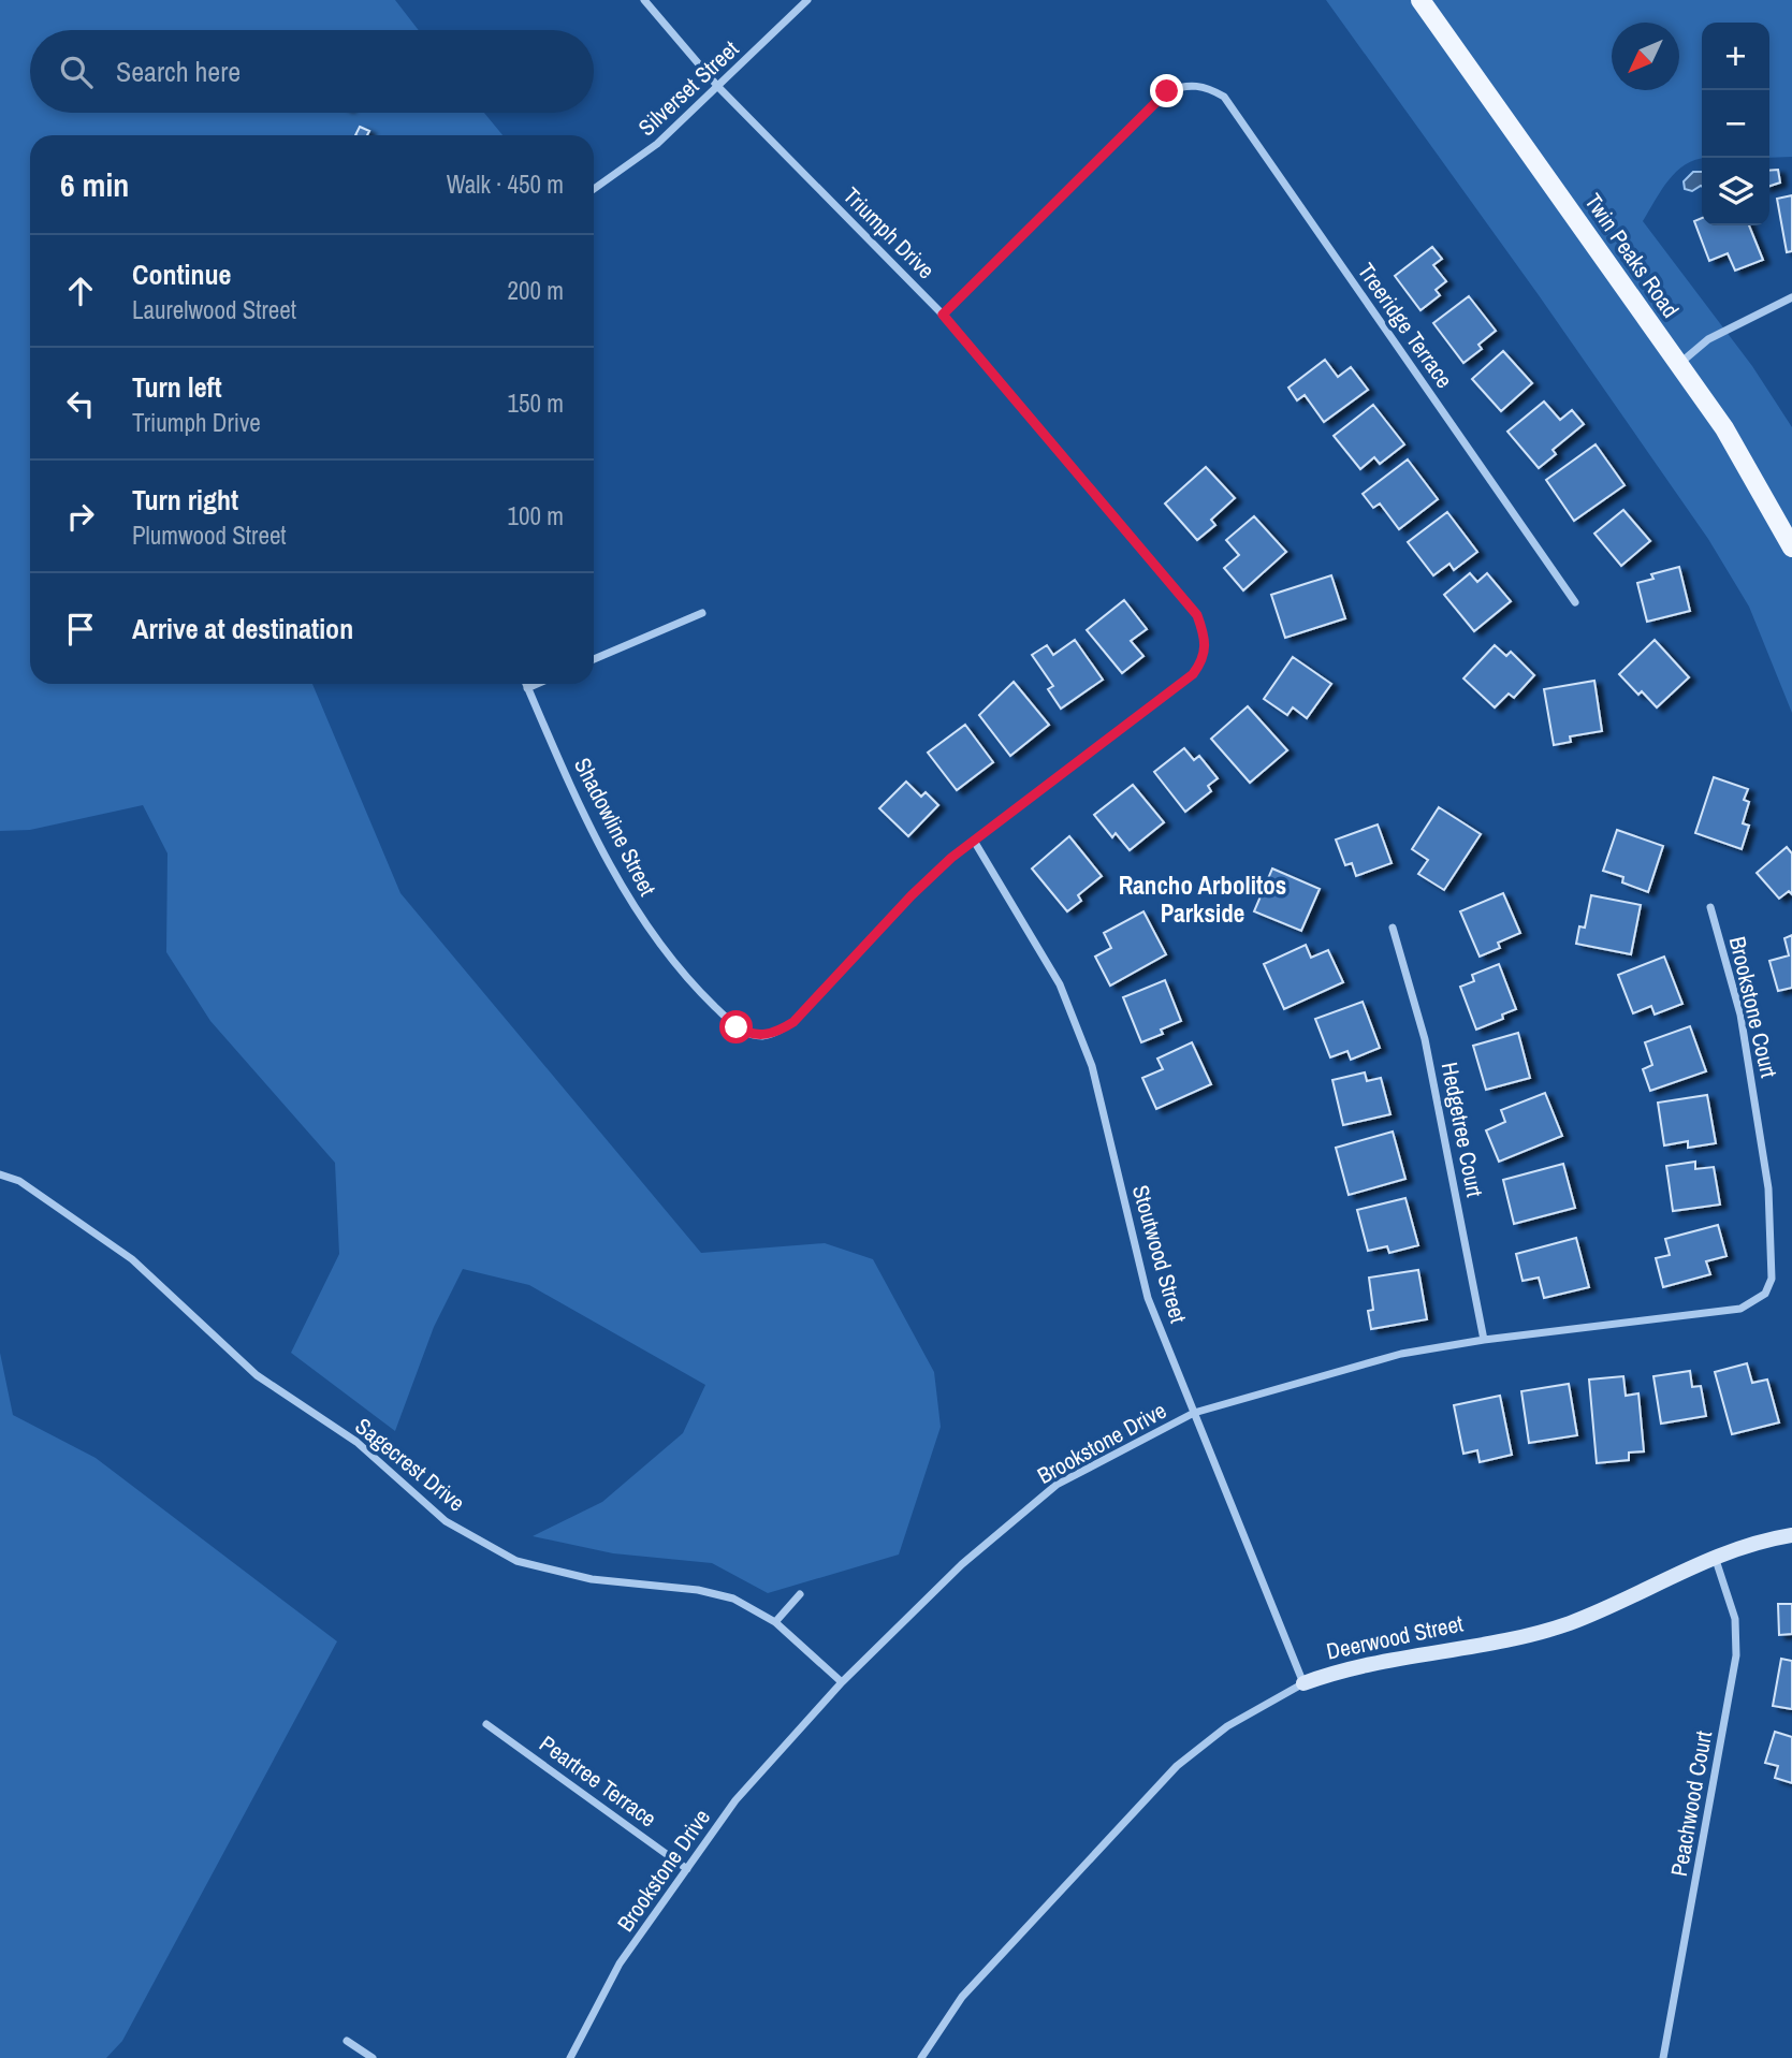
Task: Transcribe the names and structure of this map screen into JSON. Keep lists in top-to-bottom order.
{
  "streets": {
    "main road": ["Twin Peaks Road"],
    "street": [
      "Silverset Street",
      "Triumph Drive",
      "Treeridge Terrace",
      "Shadowline Street",
      "Brookstone Court",
      "Hedgetree Court",
      "Stoutwood Street",
      "Brookstone Drive",
      "Sagecrest Drive",
      "Deerwood Street",
      "Peartree Terrace",
      "Peachwood Court"
    ]
  },
  "crossings": [
    ["Silverset Street", "Triumph Drive"],
    ["Triumph Drive", "Treeridge Terrace"],
    ["Triumph Drive", "Shadowline Street"],
    ["Triumph Drive", "Stoutwood Street"],
    ["Shadowline Street", "Stoutwood Street"],
    ["Brookstone Court", "Brookstone Drive"],
    ["Hedgetree Court", "Brookstone Drive"],
    ["Stoutwood Street", "Brookstone Drive"],
    ["Stoutwood Street", "Deerwood Street"],
    ["Brookstone Drive", "Sagecrest Drive"],
    ["Brookstone Drive", "Peartree Terrace"],
    ["Deerwood Street", "Peachwood Court"]
  ],
  "districts": ["Rancho Arbolitos Parkside"],
  "north": "bottom left",
  "page": {
    "map_buttons": ["+", "−"],
    "search": "Search here",
    "heading": ["6 min", "Walk · 450 m"],
    "list": [
      ["Continue", "Laurelwood Street", "200 m"],
      ["Turn left", "Triumph Drive", "150 m"],
      ["Turn right", "Plumwood Street", "100 m"],
      "Arrive at destination"
    ]
  }
}
